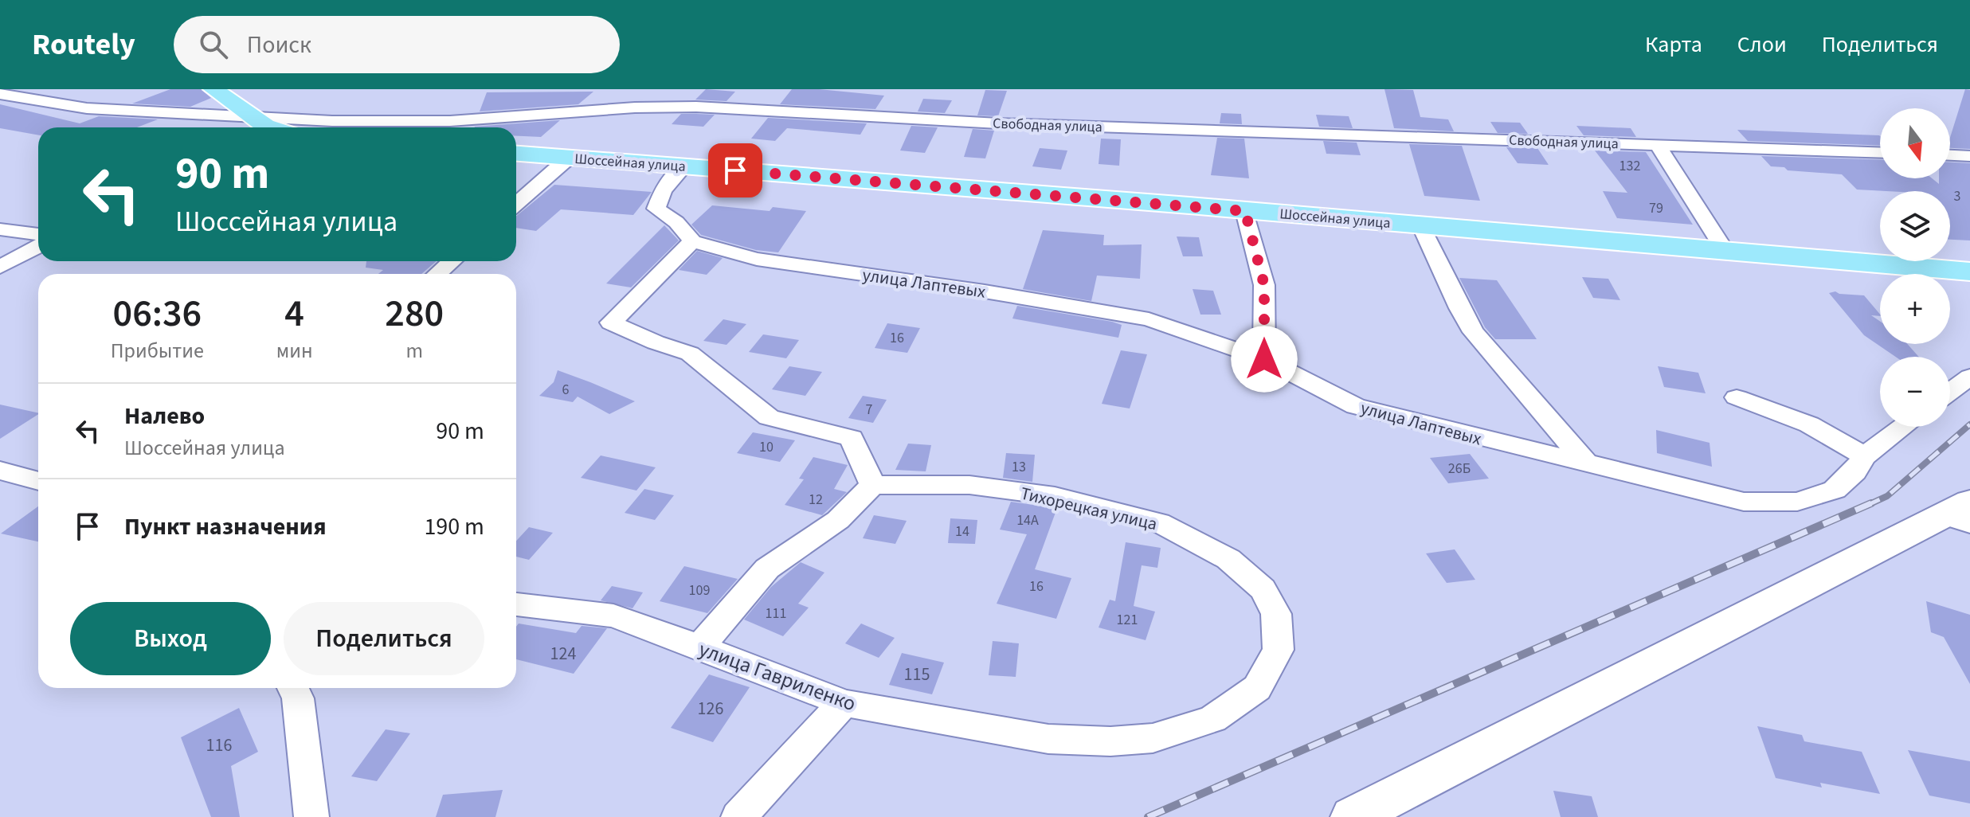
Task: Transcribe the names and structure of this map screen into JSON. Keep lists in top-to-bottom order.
{
  "streets": {
    "main road": ["Шоссейная улица"],
    "street": [
      "Свободная улица",
      "улица Лаптевых",
      "Тихорецкая улица",
      "улица Гавриленко"
    ]
  },
  "crossings": [
    ["Тихорецкая улица", "улица Гавриленко"]
  ],
  "house_numbers": [
    "132",
    "3",
    "79",
    "16",
    "6",
    "7",
    "10",
    "13",
    "26Б",
    "12",
    "14А",
    "14",
    "16",
    "109",
    "111",
    "121",
    "124",
    "115",
    "126",
    "116"
  ],
  "north": "bottom",
  "page": {
    "header": "Routely",
    "search": "Поиск",
    "nav": ["Карта", "Слои", "Поделиться"],
    "map_buttons": ["+", "−"],
    "turn": ["90 m", "Шоссейная улица"],
    "eta": [
      "06:36",
      "Прибытие",
      "4",
      "мин",
      "280",
      "m"
    ],
    "list": [
      {
        "name": "Налево",
        "note": "Шоссейная улица",
        "value": "90 m"
      },
      {
        "name": "Пункт назначения",
        "value": "190 m"
      }
    ],
    "buttons": ["Выход", "Поделиться"]
  }
}
